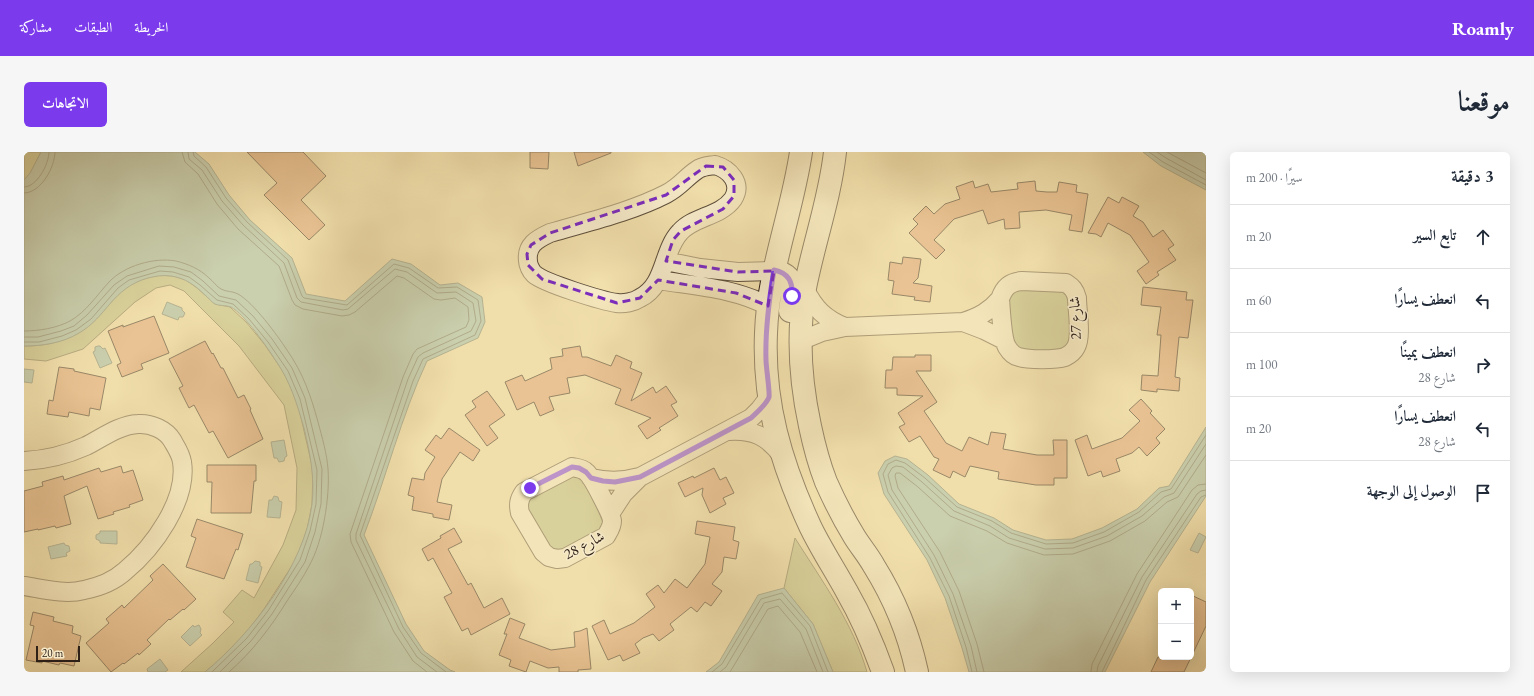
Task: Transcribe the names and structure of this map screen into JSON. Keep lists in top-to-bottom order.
{
  "streets": {
    "street": ["شارع 27", "شارع 28"]
  },
  "scale_bar": "20 m",
  "page": {
    "header": "Roamly",
    "nav": ["الخريطة", "الطبقات", "مشاركة"],
    "title": "موقعنا",
    "buttons": "الاتجاهات",
    "heading": ["3 دقيقة", "سيرًا · 200 m"],
    "list": [
      ["تابع السير", "20 m"],
      ["انعطف يسارًا", "60 m"],
      ["انعطف يمينًا", "شارع 28", "100 m"],
      ["انعطف يسارًا", "شارع 28", "20 m"],
      "الوصول إلى الوجهة"
    ],
    "map_buttons": ["+", "−"],
    "scale": "20 m"
  }
}
